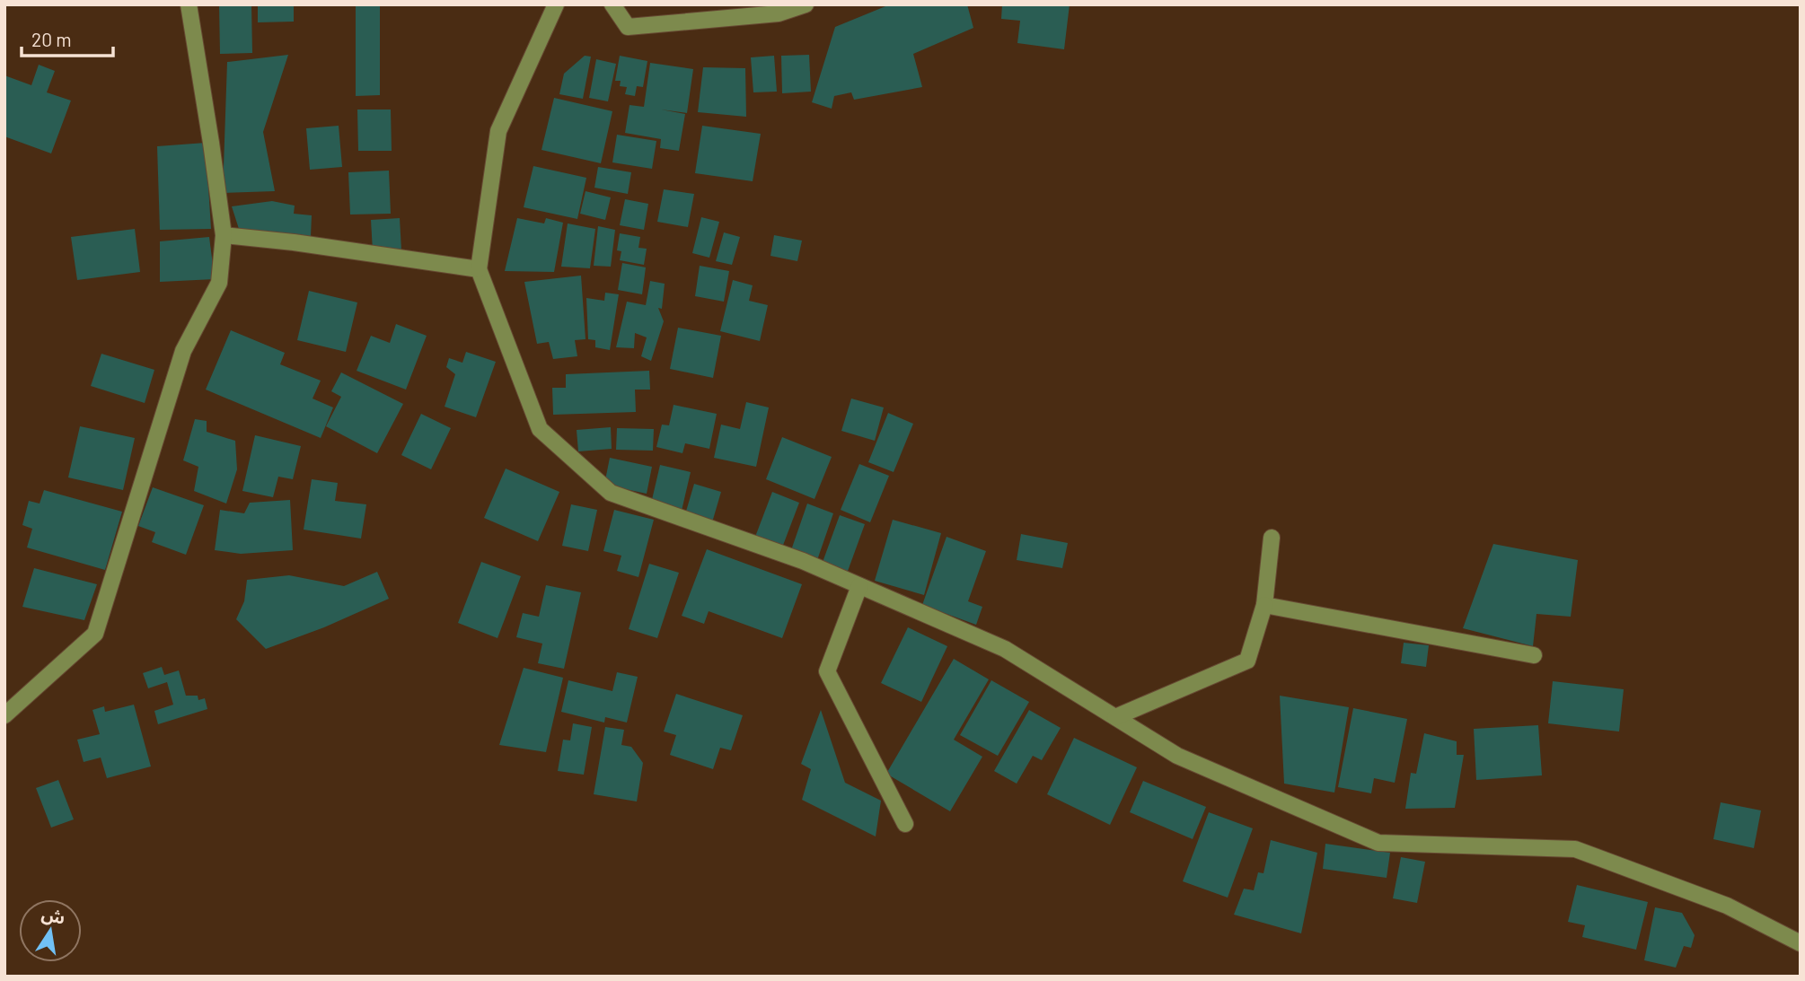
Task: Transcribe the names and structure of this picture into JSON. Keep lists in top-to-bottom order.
{
  "scale_bar": "20 m",
  "north": "top"
}
